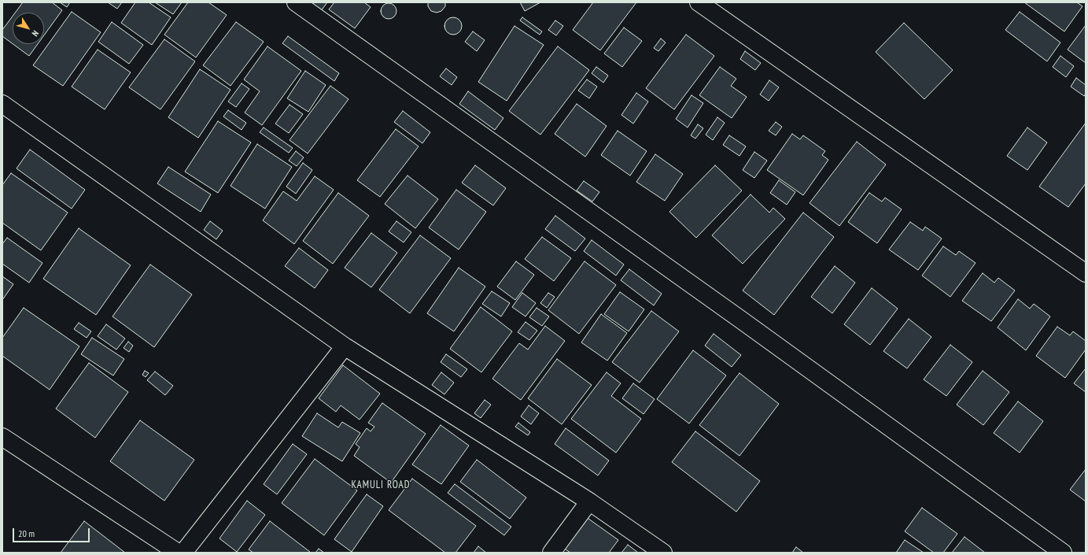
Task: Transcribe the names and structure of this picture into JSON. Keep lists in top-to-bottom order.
{
  "districts": ["KAMULI ROAD"],
  "scale_bar": "20 m",
  "north": "bottom right"
}
